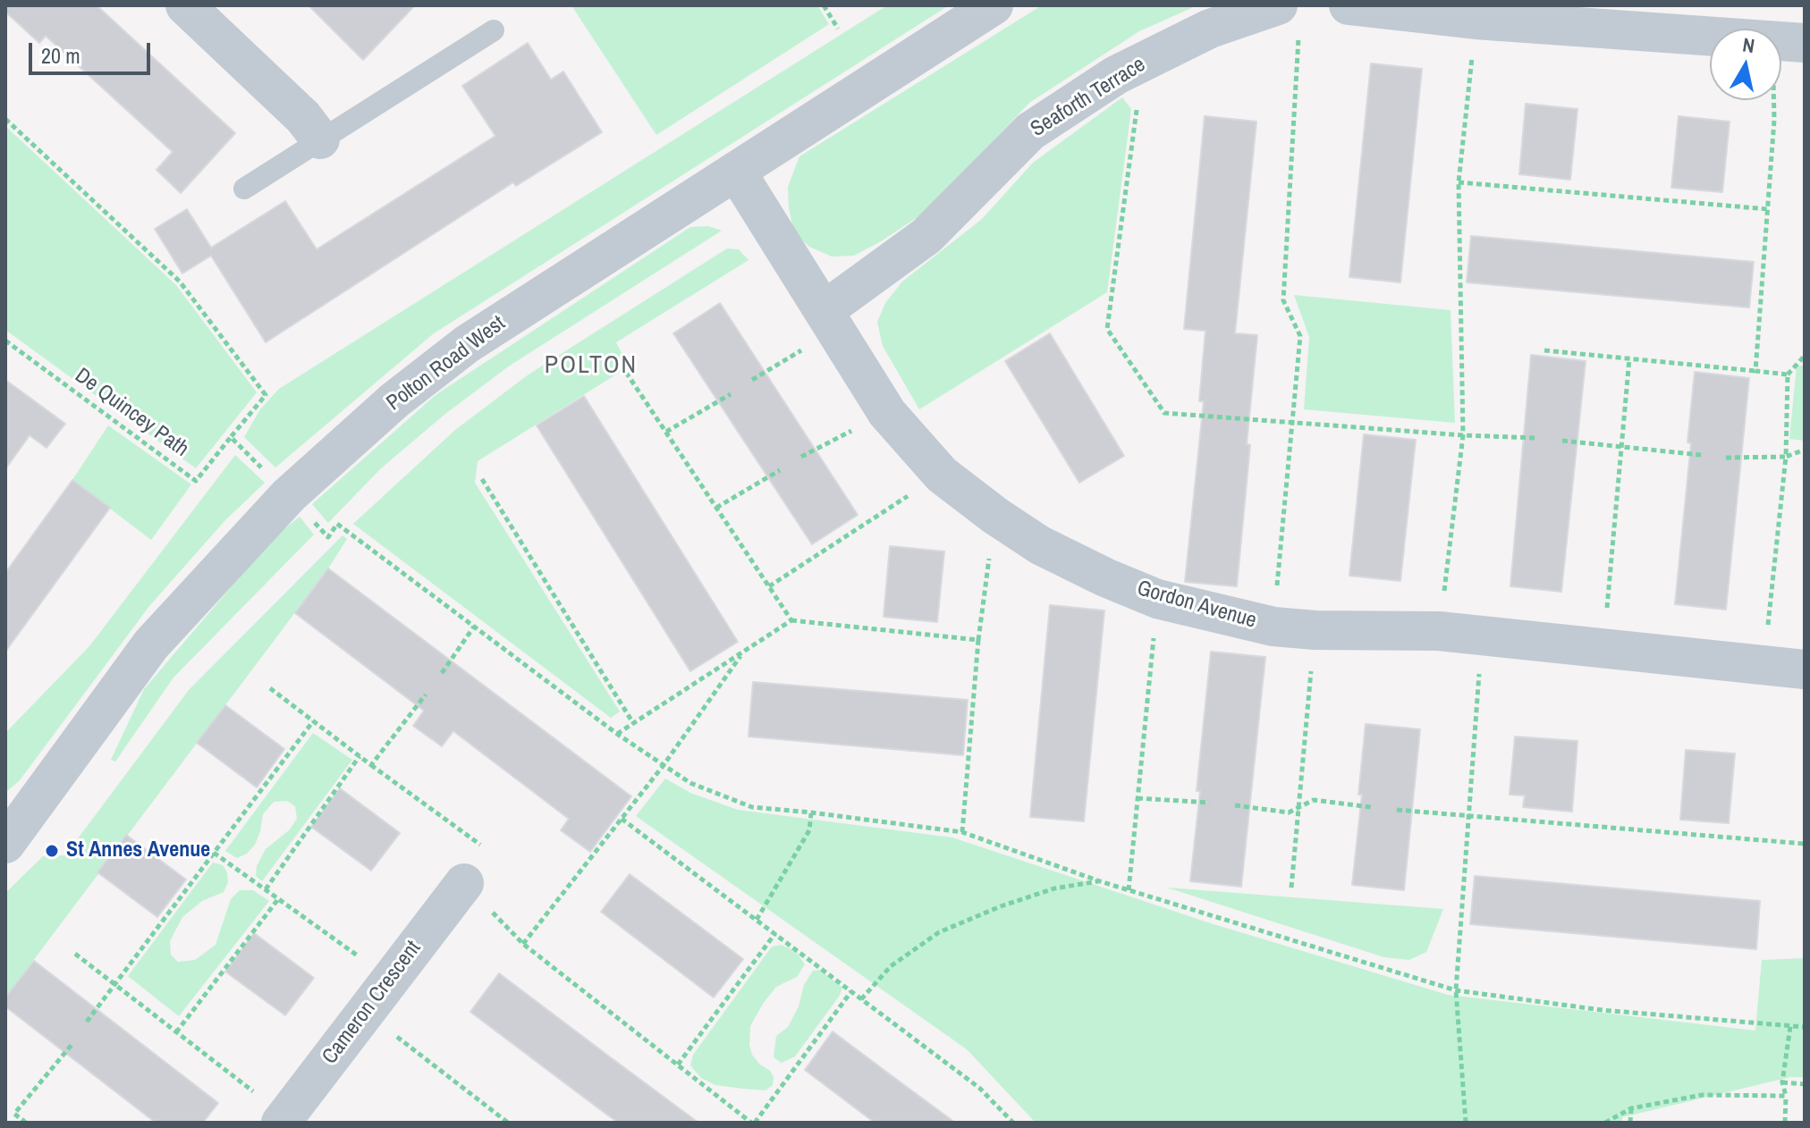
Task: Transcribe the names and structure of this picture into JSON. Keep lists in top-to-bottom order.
{
  "streets": {
    "street": [
      "Seaforth Terrace",
      "Polton Road West",
      "Gordon Avenue",
      "Cameron Crescent"
    ],
    "path": ["De Quincey Path"]
  },
  "crossings": [
    ["Seaforth Terrace", "Gordon Avenue"],
    ["Polton Road West", "Gordon Avenue"]
  ],
  "districts": ["POLTON"],
  "places": ["St Annes Avenue"],
  "scale_bar": "20 m",
  "north": "top"
}
